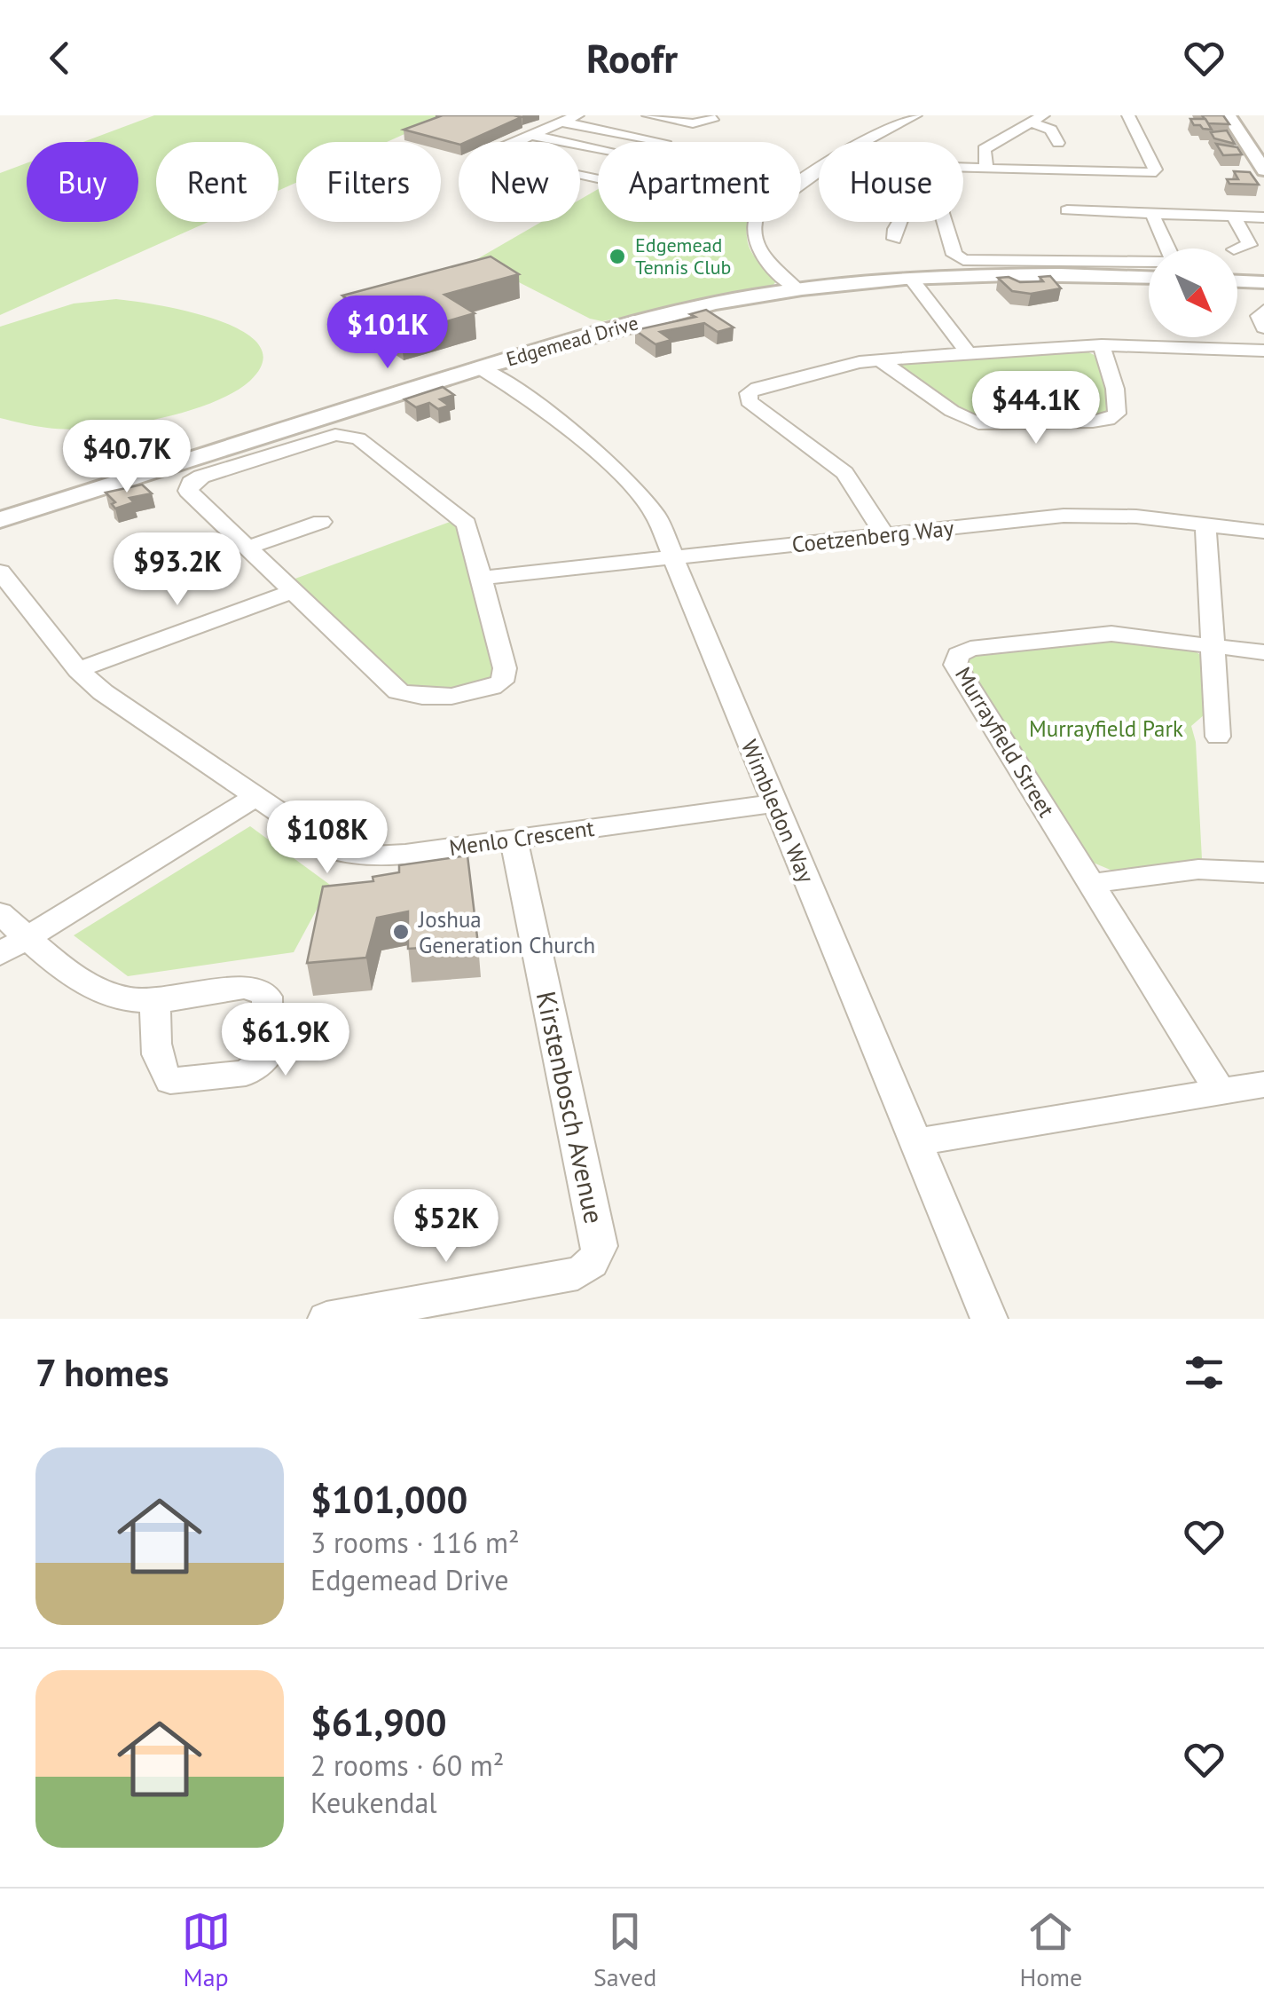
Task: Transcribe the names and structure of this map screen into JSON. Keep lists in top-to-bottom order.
{
  "streets": {
    "street": [
      "Edgemead Drive",
      "Coetzenberg Way",
      "Murrayfield Street",
      "Wimbledon Way",
      "Menlo Crescent",
      "Kirstenbosch Avenue"
    ]
  },
  "crossings": [
    ["Edgemead Drive", "Wimbledon Way"],
    ["Coetzenberg Way", "Wimbledon Way"],
    ["Wimbledon Way", "Menlo Crescent"],
    ["Menlo Crescent", "Kirstenbosch Avenue"]
  ],
  "parks": ["Murrayfield Park"],
  "places": ["Edgemead Tennis Club", "Joshua Generation Church"],
  "north": "bottom right",
  "page": {
    "header": "Roofr",
    "chip": [
      "Buy",
      "Rent",
      "Filters",
      "New",
      "Apartment",
      "House"
    ],
    "price": [
      "$101K",
      "$44.1K",
      "$40.7K",
      "$93.2K",
      "$108K",
      "$61.9K",
      "$52K"
    ],
    "heading": "7 homes",
    "list": [
      {
        "name": "$101,000",
        "note": "3 rooms · 116 m² · Edgemead Drive"
      },
      {
        "name": "$61,900",
        "note": "2 rooms · 60 m² · Keukendal"
      }
    ],
    "tabs": ["Map", "Saved", "Home"]
  }
}
